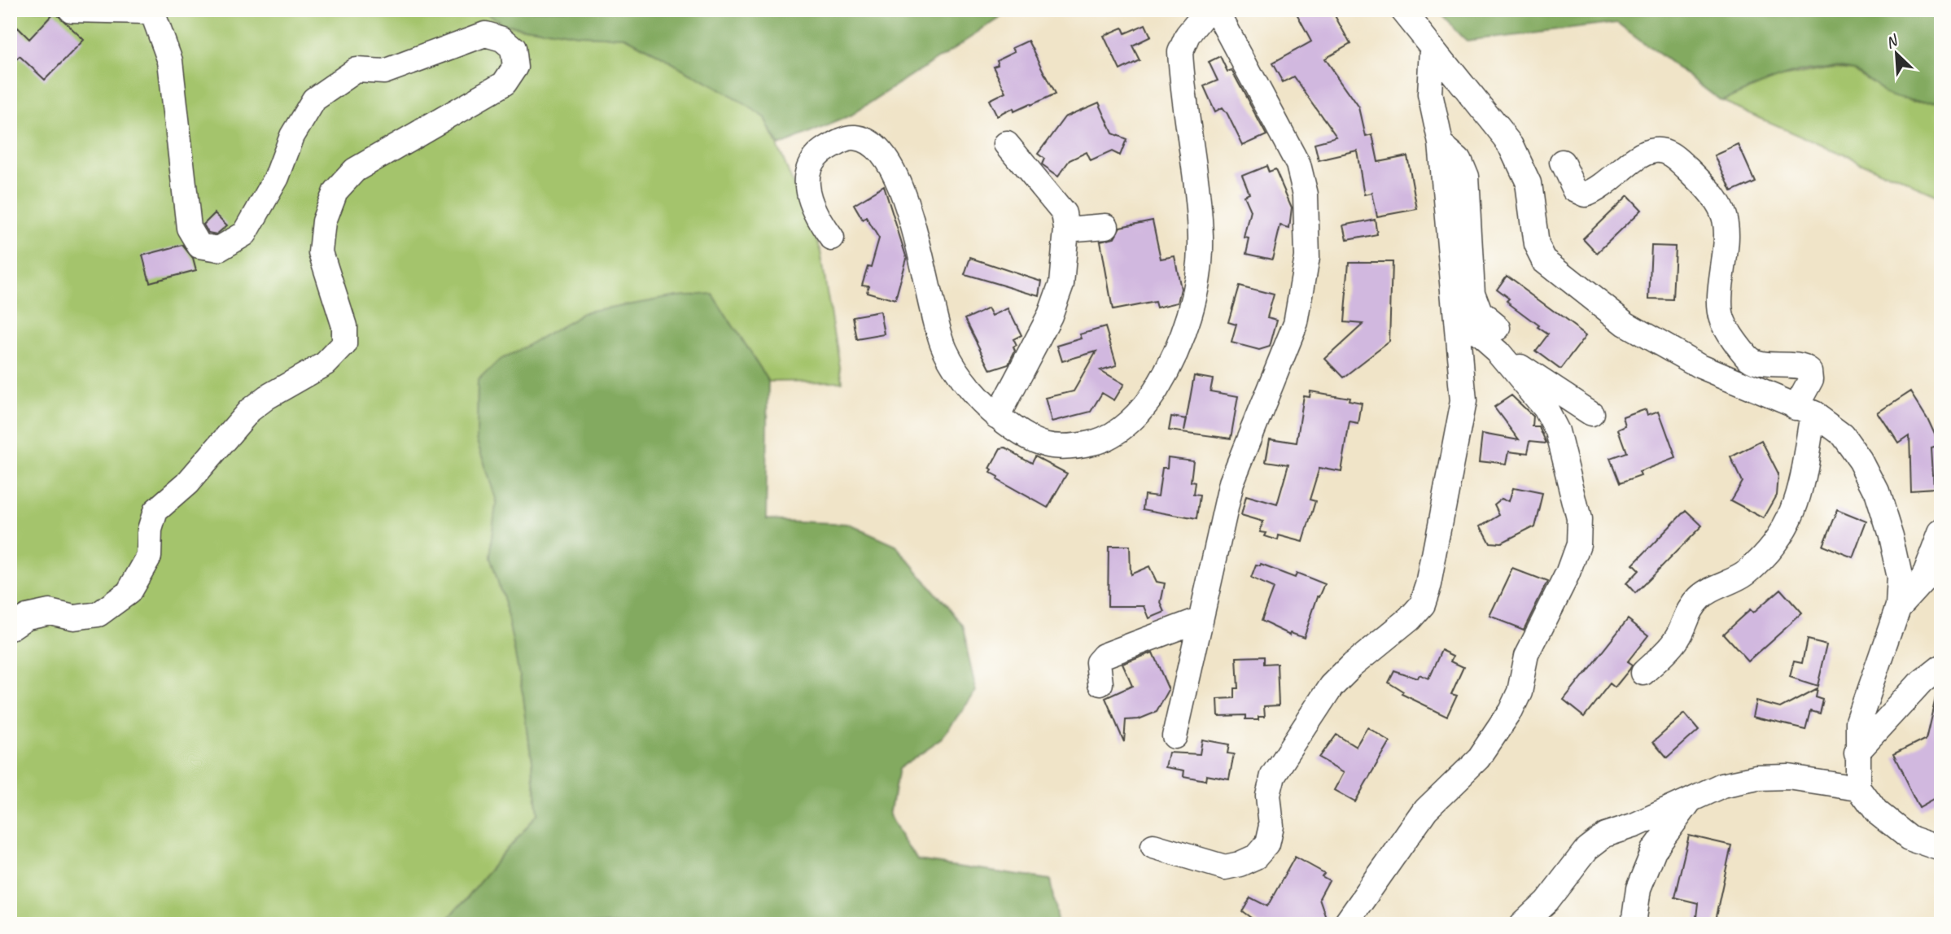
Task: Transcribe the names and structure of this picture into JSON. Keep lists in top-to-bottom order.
{
  "north": "top left"
}
